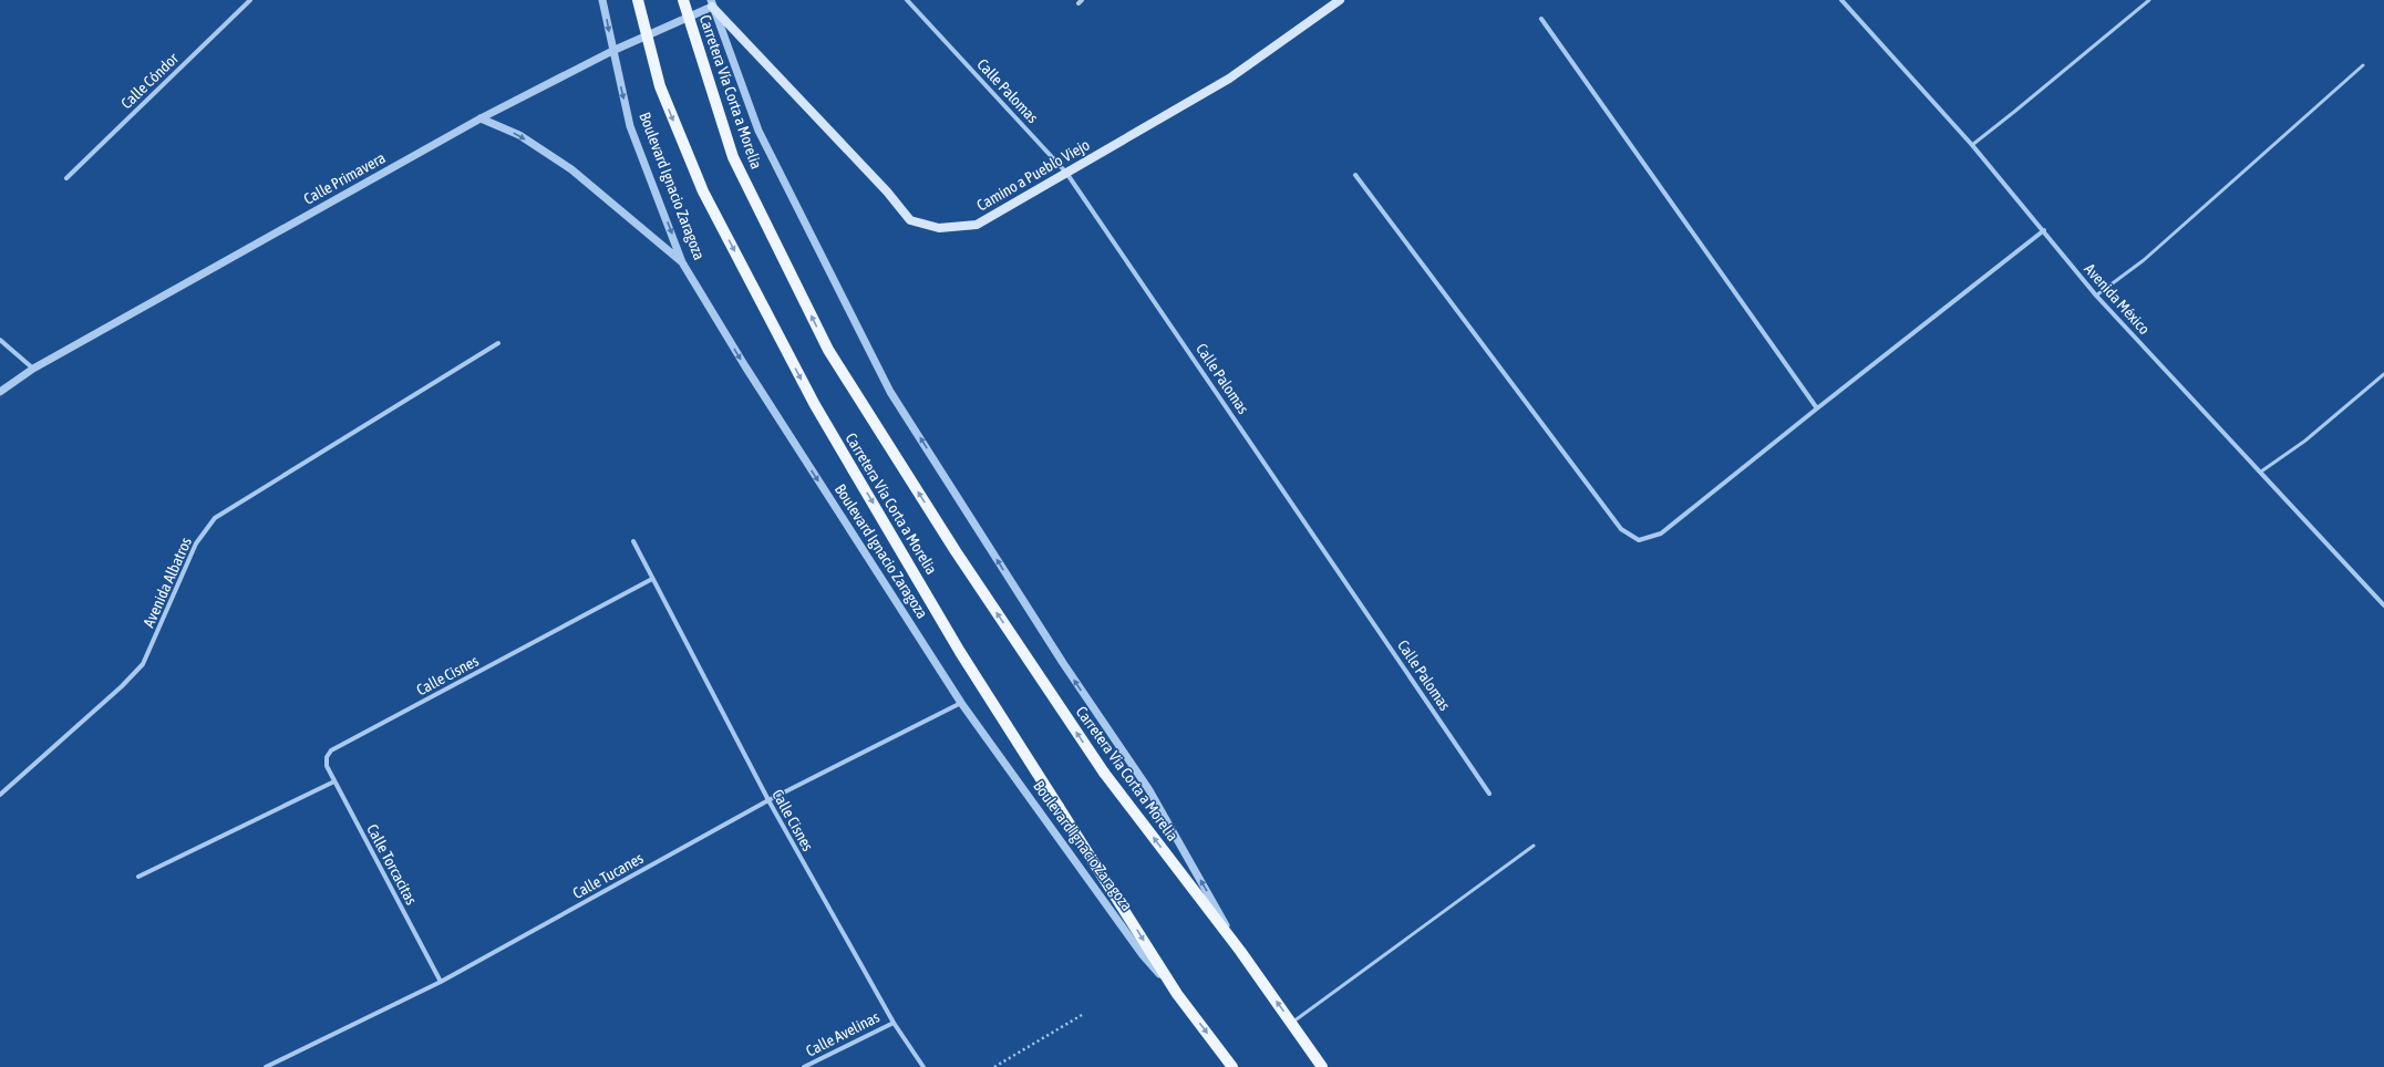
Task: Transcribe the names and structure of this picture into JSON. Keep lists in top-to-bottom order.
{
  "streets": {
    "main road": ["Carretera Vía Corta a Morelia", "Camino a Pueblo Viejo", "Boulevard Ignacio Zaragoza"],
    "street": [
      "Calle Cóndor",
      "Calle Palomas",
      "Calle Primavera",
      "Avenida México",
      "Avenida Albatros",
      "Calle Cisnes",
      "Calle Torcacitas",
      "Calle Tucanes",
      "Calle Avelinas"
    ]
  },
  "crossings": [
    ["Calle Palomas", "Camino a Pueblo Viejo"],
    ["Carretera Vía Corta a Morelia", "Boulevard Ignacio Zaragoza"],
    ["Camino a Pueblo Viejo", "Calle Primavera"],
    ["Calle Primavera", "Boulevard Ignacio Zaragoza"],
    ["Boulevard Ignacio Zaragoza", "Calle Tucanes"],
    ["Calle Cisnes", "Calle Torcacitas"],
    ["Calle Cisnes", "Calle Tucanes"],
    ["Calle Cisnes", "Calle Avelinas"],
    ["Calle Torcacitas", "Calle Tucanes"]
  ],
  "one_way": ["Boulevard Ignacio Zaragoza"]
}
